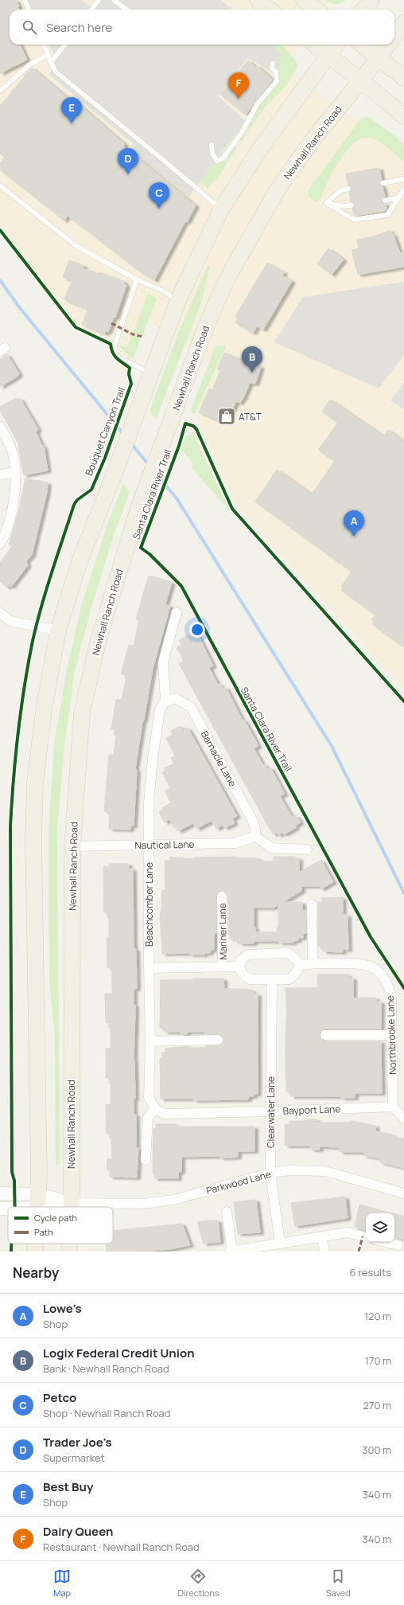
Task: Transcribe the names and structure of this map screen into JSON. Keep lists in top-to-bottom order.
{
  "streets": {
    "main road": ["Newhall Ranch Road"],
    "street": [
      "Barnacle Lane",
      "Nautical Lane",
      "Beachcomber Lane",
      "Mariner Lane",
      "Northbrooke Lane",
      "Bayport Lane",
      "Clearwater Lane",
      "Parkwood Lane"
    ],
    "cycle path": ["Bouquet Canyon Trail", "Santa Clara River Trail"]
  },
  "crossings": [
    ["Newhall Ranch Road", "Nautical Lane"],
    ["Newhall Ranch Road", "Parkwood Lane"],
    ["Barnacle Lane", "Nautical Lane"],
    ["Barnacle Lane", "Beachcomber Lane"],
    ["Nautical Lane", "Beachcomber Lane"],
    ["Beachcomber Lane", "Bayport Lane"],
    ["Northbrooke Lane", "Bayport Lane"],
    ["Bayport Lane", "Clearwater Lane"],
    ["Clearwater Lane", "Parkwood Lane"]
  ],
  "places": {
    "shop": ["AT&T"]
  },
  "legend": ["Cycle path", "Path"],
  "page": {
    "search": "Search here",
    "pins": [
      "F",
      "E",
      "D",
      "C",
      "B",
      "A"
    ],
    "heading": ["Nearby", "6 results"],
    "list": [
      {
        "mark": "A",
        "name": "Lowe's",
        "note": "Shop",
        "value": "120 m"
      },
      {
        "mark": "B",
        "name": "Logix Federal Credit Union",
        "note": "Bank · Newhall Ranch Road",
        "value": "170 m"
      },
      {
        "mark": "C",
        "name": "Petco",
        "note": "Shop · Newhall Ranch Road",
        "value": "270 m"
      },
      {
        "mark": "D",
        "name": "Trader Joe's",
        "note": "Supermarket",
        "value": "300 m"
      },
      {
        "mark": "E",
        "name": "Best Buy",
        "note": "Shop",
        "value": "340 m"
      },
      {
        "mark": "F",
        "name": "Dairy Queen",
        "note": "Restaurant · Newhall Ranch Road",
        "value": "340 m"
      }
    ],
    "nav": ["Map", "Directions", "Saved"]
  }
}
